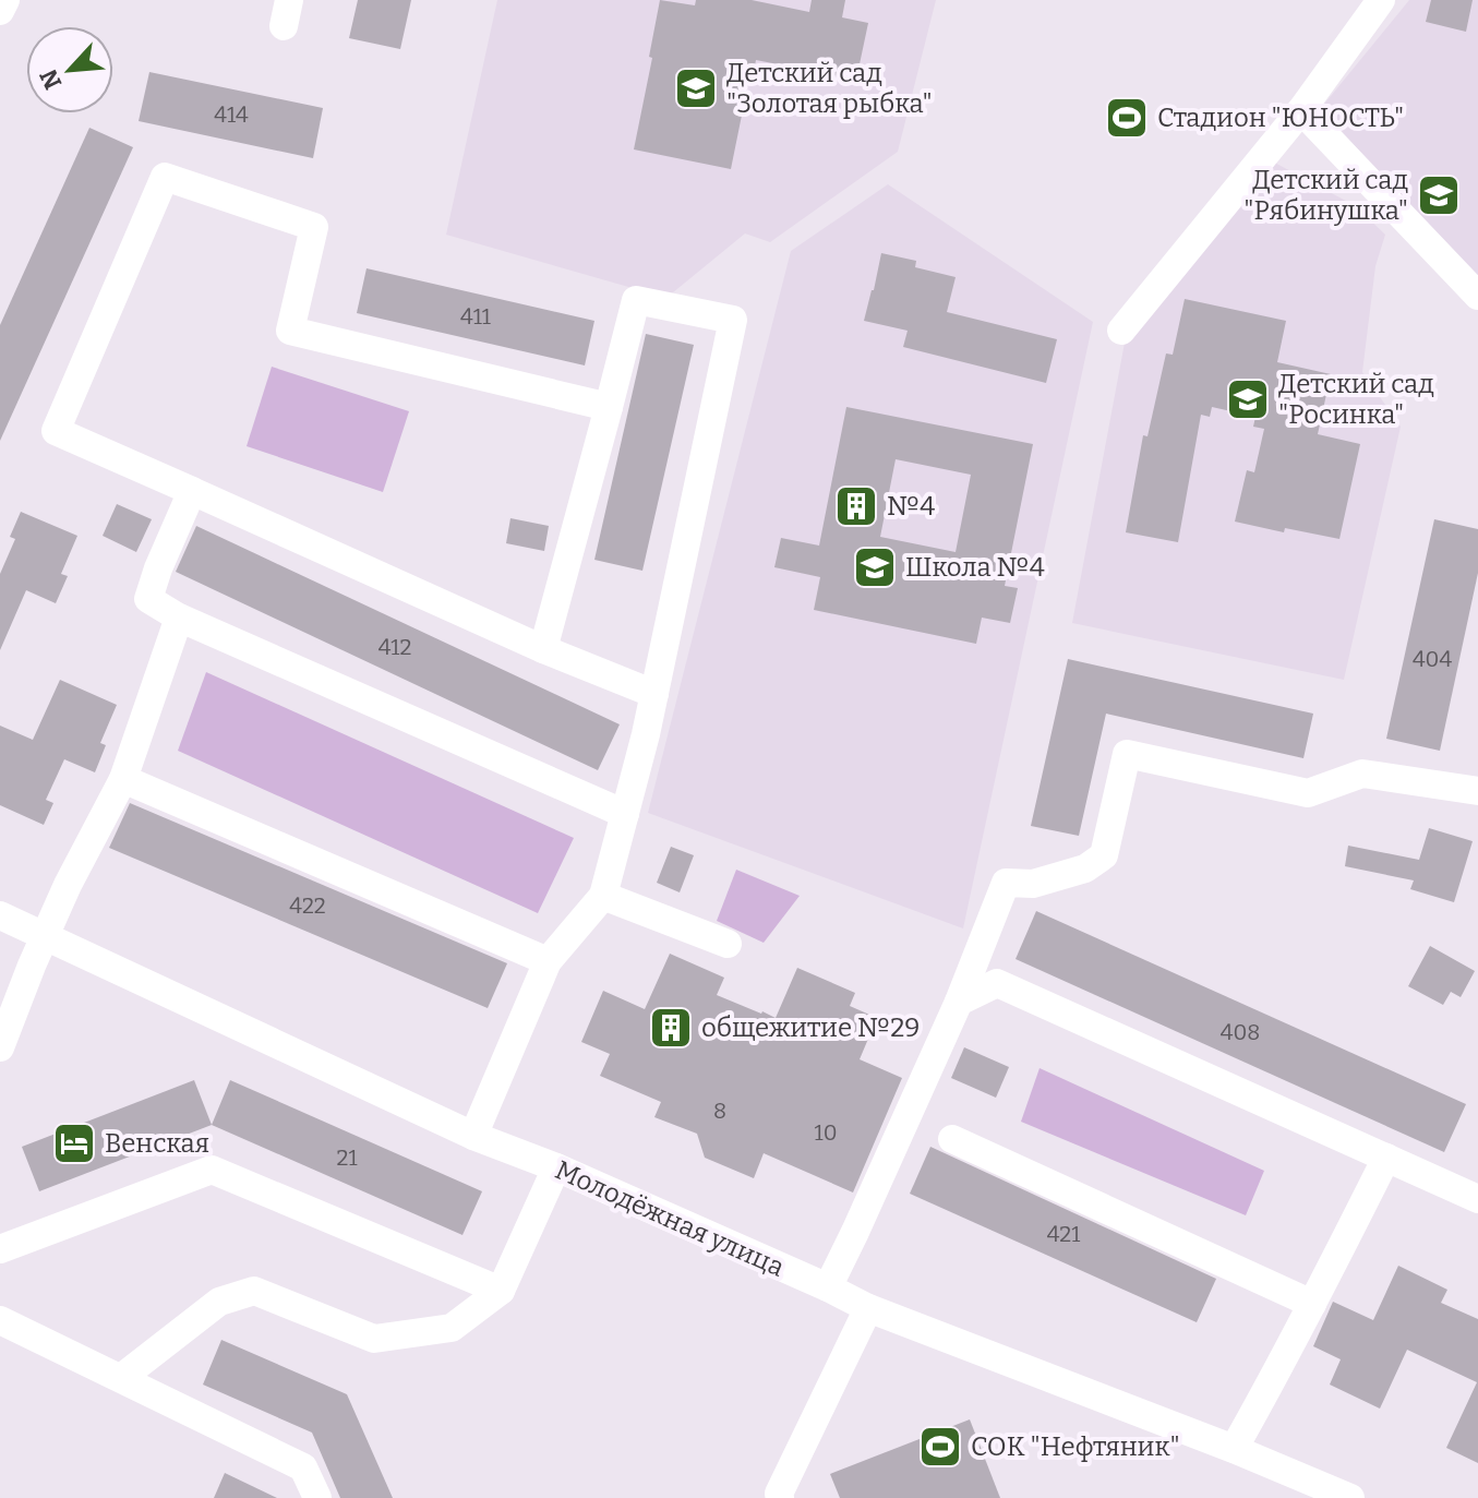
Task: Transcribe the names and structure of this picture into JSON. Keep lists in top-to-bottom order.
{
  "streets": {
    "street": ["Молодёжная улица"]
  },
  "places": {
    "school or university": [
      "Детский сад \"Золотая рыбка\"",
      "Детский сад \"Рябинушка\"",
      "Детский сад \"Росинка\"",
      "Школа №4"
    ],
    "sports": ["Стадион \"ЮНОСТЬ\"", "СОК \"Нефтяник\""],
    "building": ["№4", "общежитие №29"],
    "hotel": ["Венская"]
  },
  "house_numbers": [
    "414",
    "411",
    "412",
    "404",
    "422",
    "408",
    "8",
    "10",
    "21",
    "421"
  ],
  "north": "bottom left"
}
